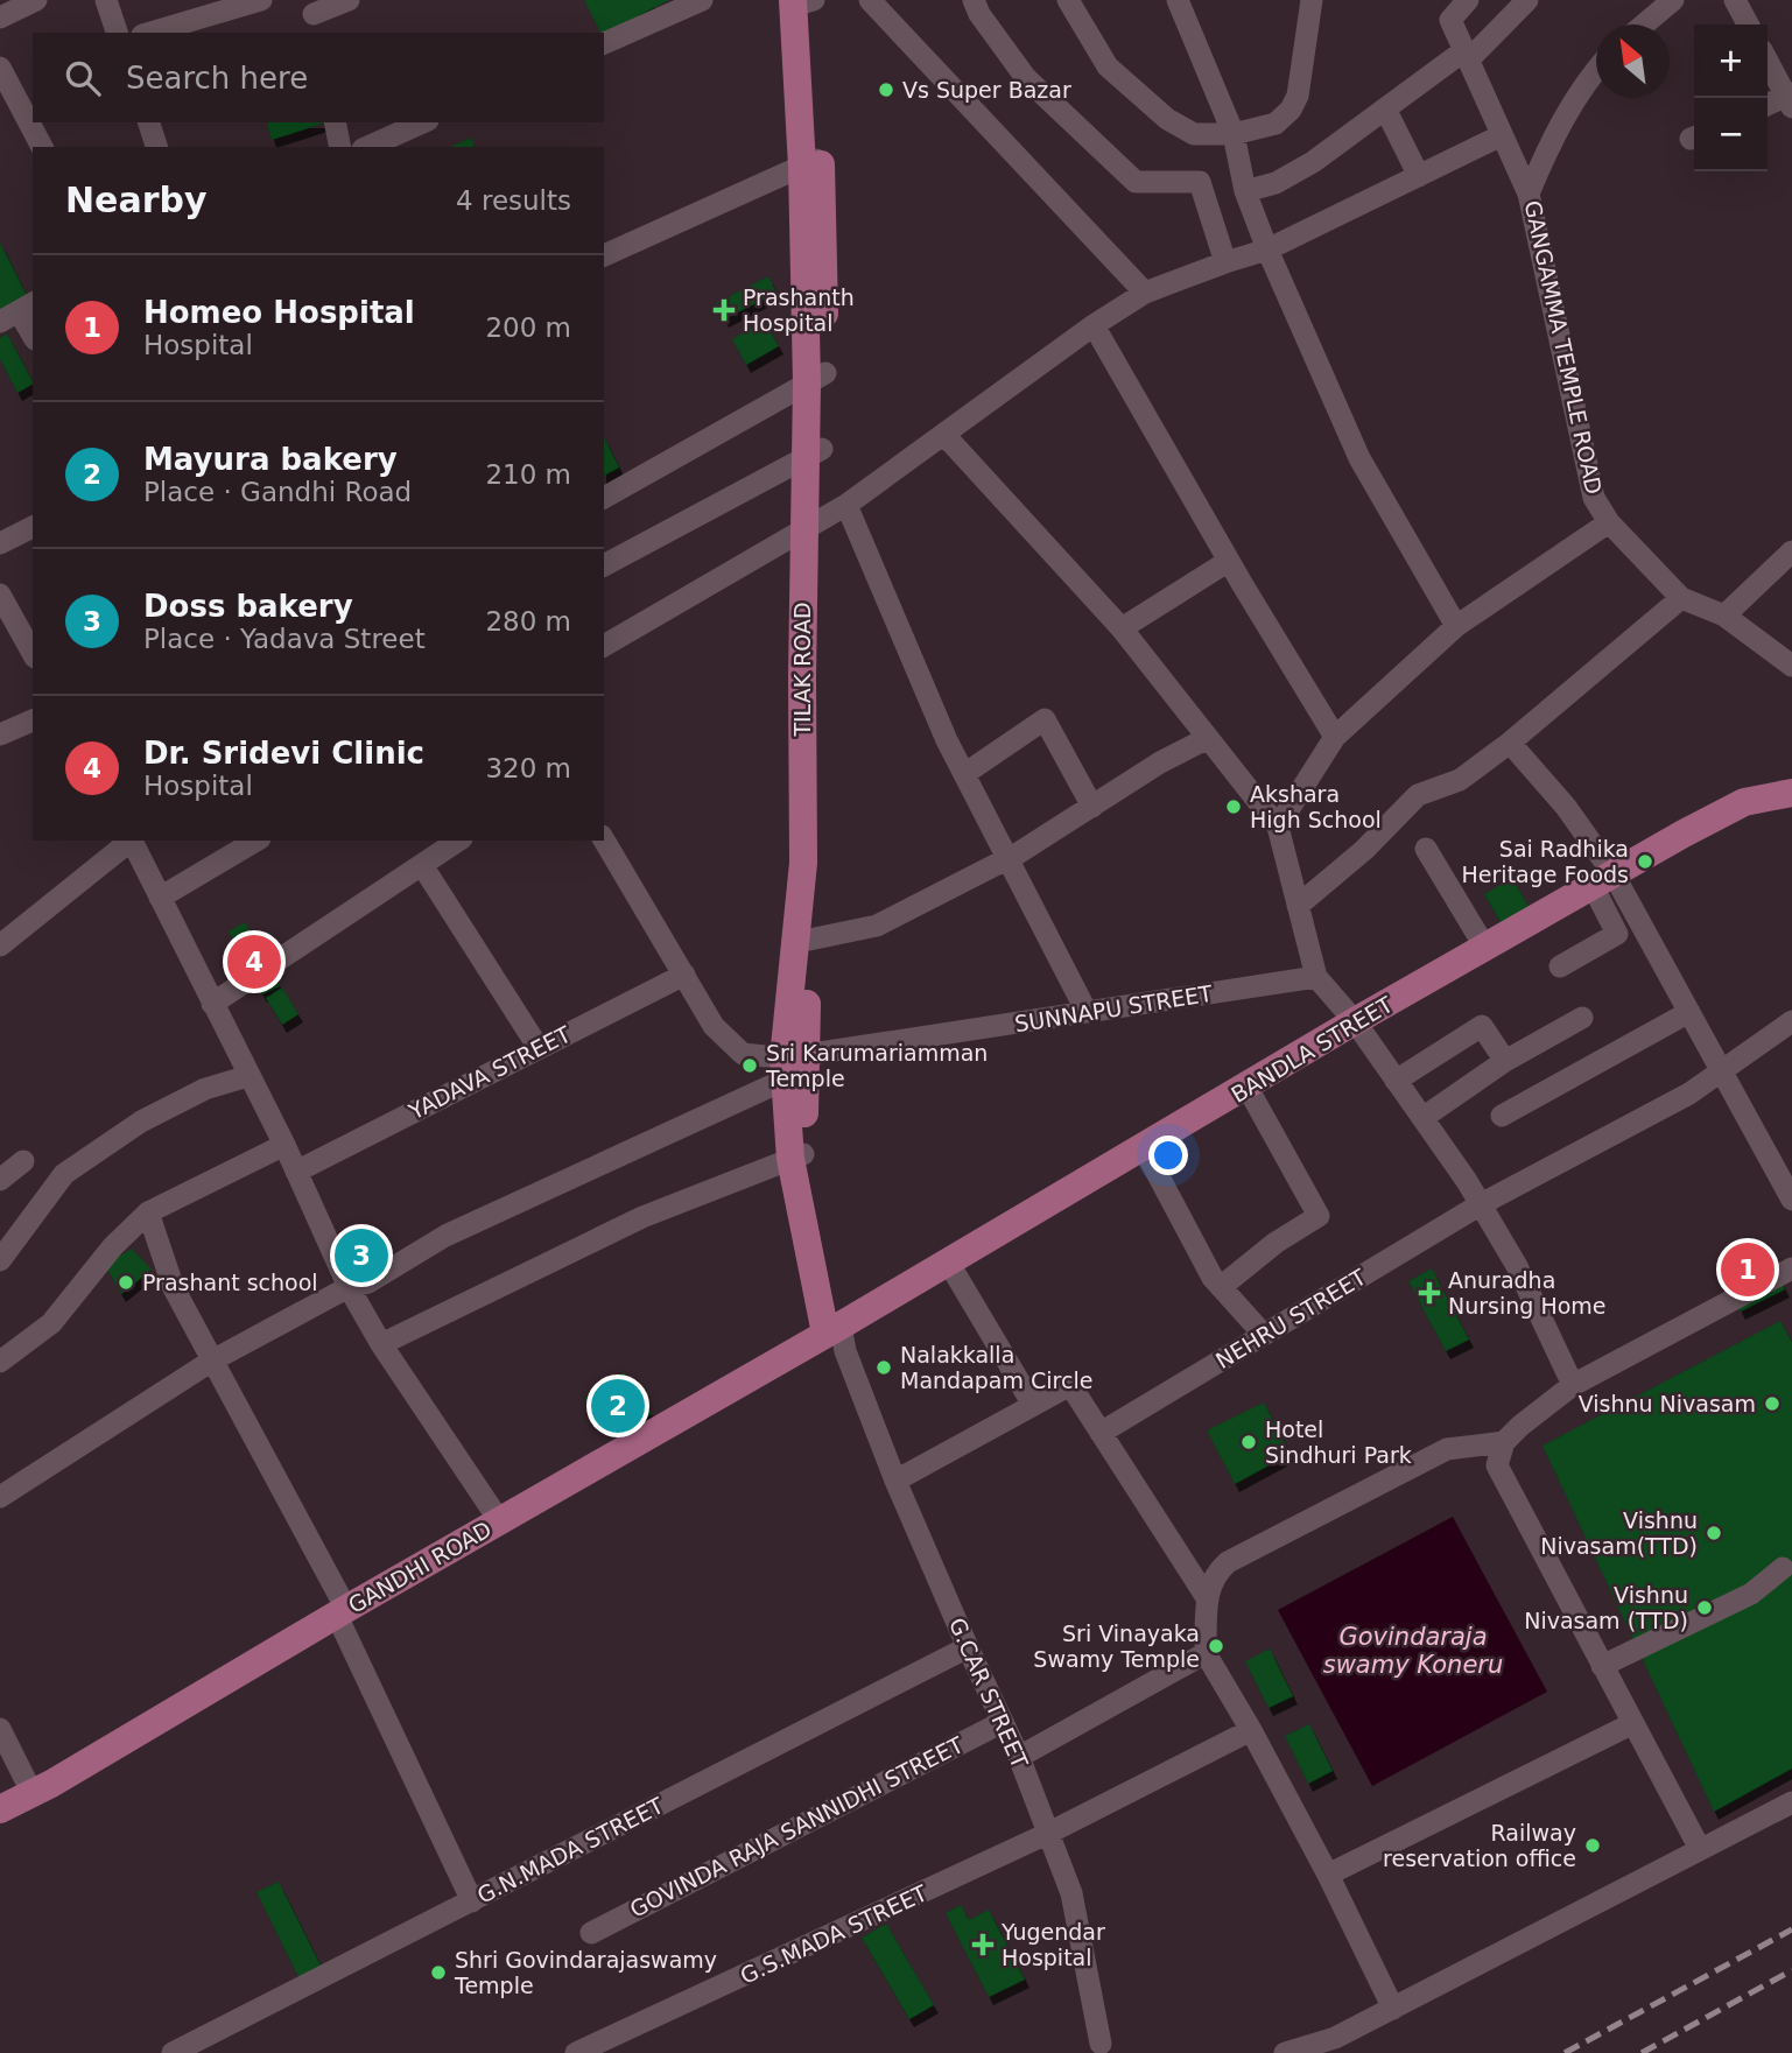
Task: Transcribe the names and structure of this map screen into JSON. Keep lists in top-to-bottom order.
{
  "streets": {
    "main road": ["TILAK ROAD", "BANDLA STREET", "GANDHI ROAD"],
    "street": [
      "GANGAMMA TEMPLE ROAD",
      "SUNNAPU STREET",
      "YADAVA STREET",
      "NEHRU STREET",
      "G.CAR STREET",
      "GOVINDA RAJA SANNIDHI STREET",
      "G.N.MADA STREET",
      "G.S.MADA STREET"
    ]
  },
  "crossings": [
    ["TILAK ROAD", "SUNNAPU STREET"],
    ["TILAK ROAD", "BANDLA STREET"],
    ["TILAK ROAD", "GANDHI ROAD"],
    ["TILAK ROAD", "G.CAR STREET"],
    ["BANDLA STREET", "GANDHI ROAD"],
    ["BANDLA STREET", "G.CAR STREET"],
    ["GANDHI ROAD", "G.CAR STREET"],
    ["G.CAR STREET", "GOVINDA RAJA SANNIDHI STREET"],
    ["G.CAR STREET", "G.N.MADA STREET"],
    ["G.CAR STREET", "G.S.MADA STREET"]
  ],
  "water": ["Govindaraja swamy Koneru"],
  "places": {
    "other": [
      "Vs Super Bazar",
      "Akshara High School",
      "Sai Radhika Heritage Foods",
      "Sri Karumariamman Temple",
      "Prashant school",
      "Nalakkalla Mandapam Circle",
      "Vishnu Nivasam",
      "Hotel Sindhuri Park",
      "Vishnu Nivasam(TTD)",
      "Vishnu Nivasam (TTD)",
      "Sri Vinayaka Swamy Temple",
      "Railway reservation office",
      "Shri Govindarajaswamy Temple"
    ],
    "health": ["Prashanth Hospital", "Anuradha Nursing Home", "Yugendar Hospital"]
  },
  "north": "top left",
  "page": {
    "map_buttons": ["+", "−"],
    "search": "Search here",
    "heading": ["Nearby", "4 results"],
    "list": [
      {
        "mark": "1",
        "name": "Homeo Hospital",
        "note": "Hospital",
        "value": "200 m"
      },
      {
        "mark": "2",
        "name": "Mayura bakery",
        "note": "Place · Gandhi Road",
        "value": "210 m"
      },
      {
        "mark": "3",
        "name": "Doss bakery",
        "note": "Place · Yadava Street",
        "value": "280 m"
      },
      {
        "mark": "4",
        "name": "Dr. Sridevi Clinic",
        "note": "Hospital",
        "value": "320 m"
      }
    ],
    "pins": [
      "4",
      "3",
      "1",
      "2"
    ]
  }
}
